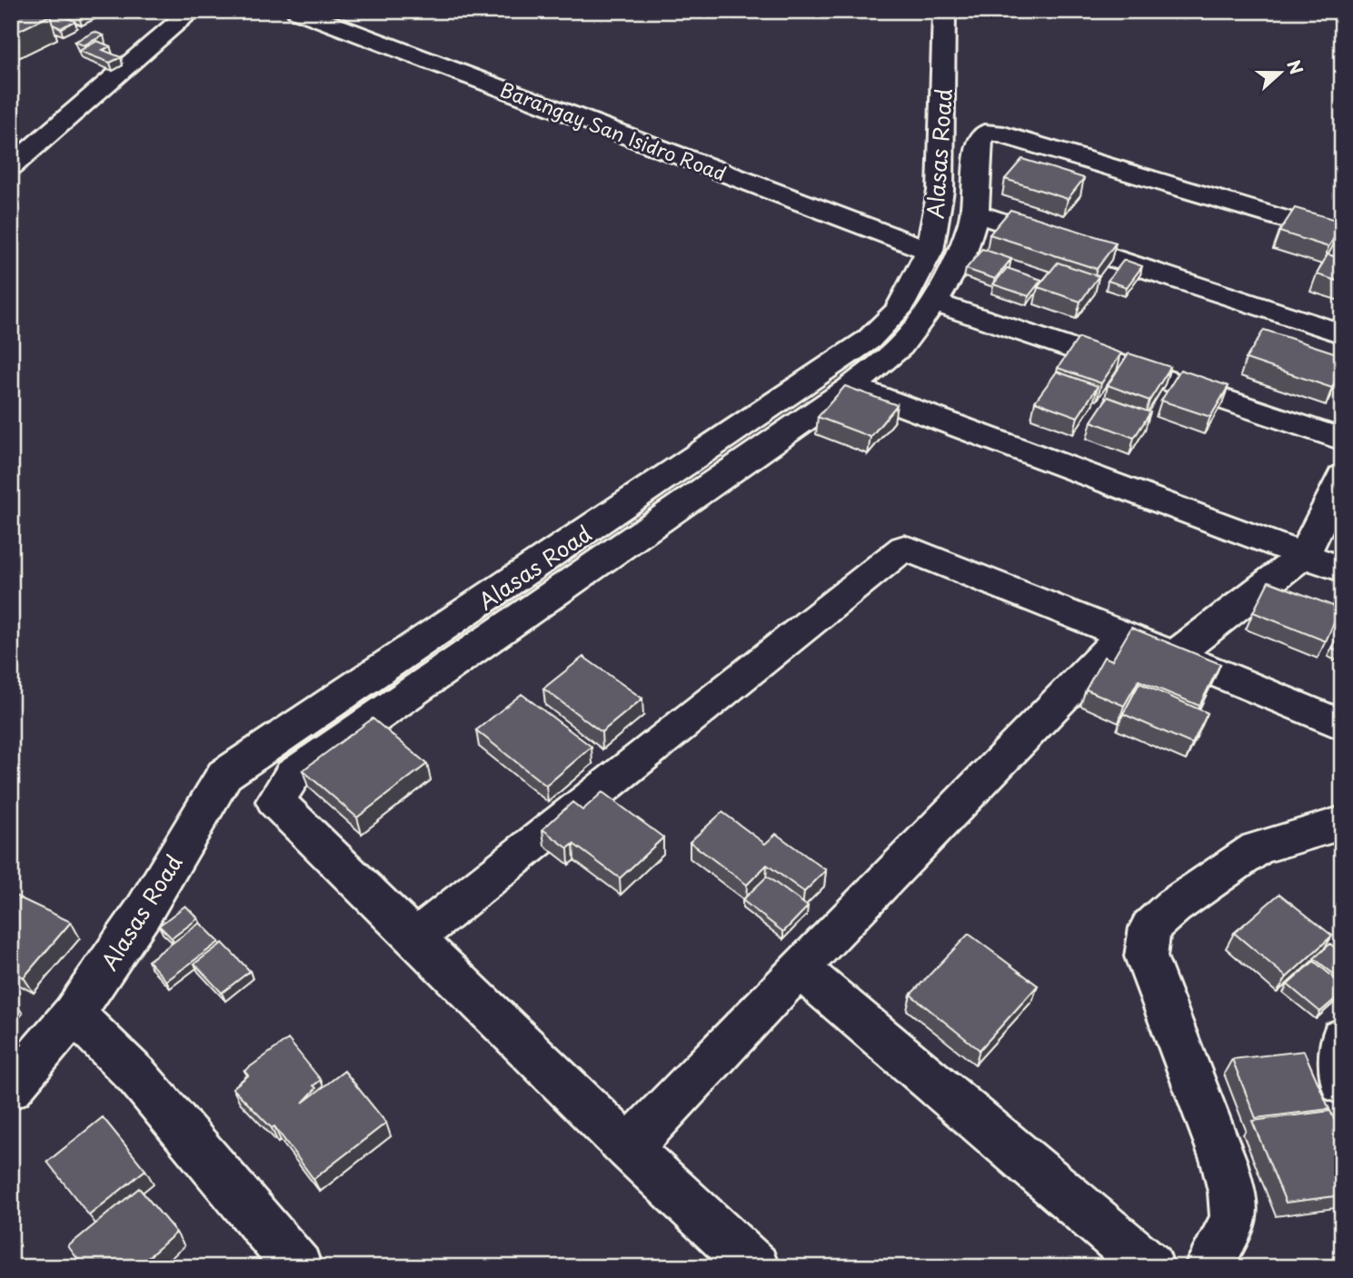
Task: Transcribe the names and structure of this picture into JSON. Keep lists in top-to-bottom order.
{
  "streets": {
    "street": ["Barangay San Isidro Road", "Alasas Road"]
  },
  "crossings": [
    ["Barangay San Isidro Road", "Alasas Road"]
  ],
  "north": "right"
}
